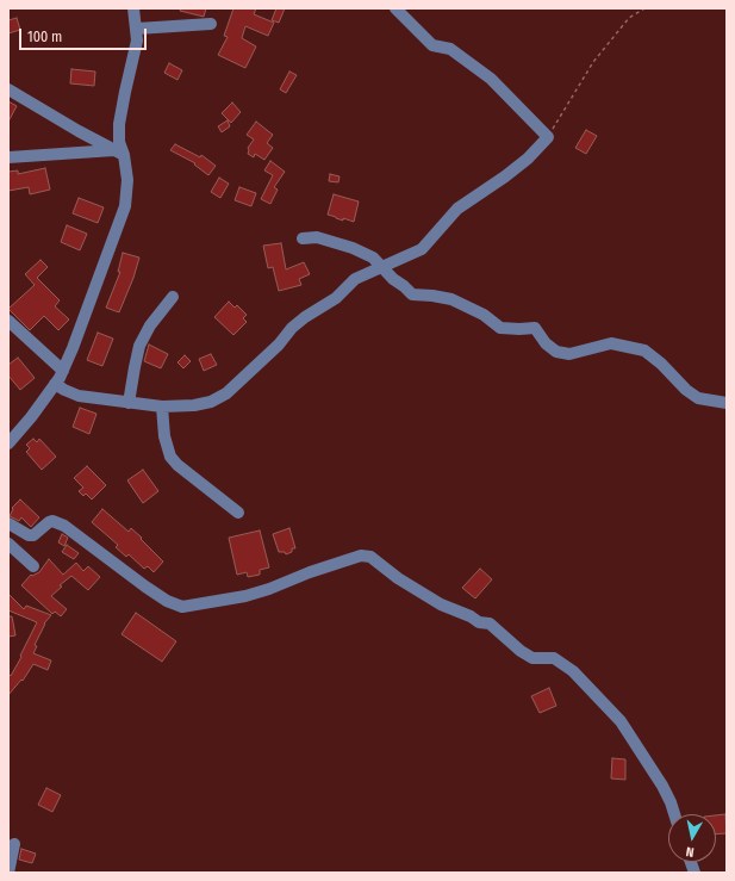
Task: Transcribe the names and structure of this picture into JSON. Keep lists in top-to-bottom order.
{
  "scale_bar": "100 m",
  "north": "bottom"
}
